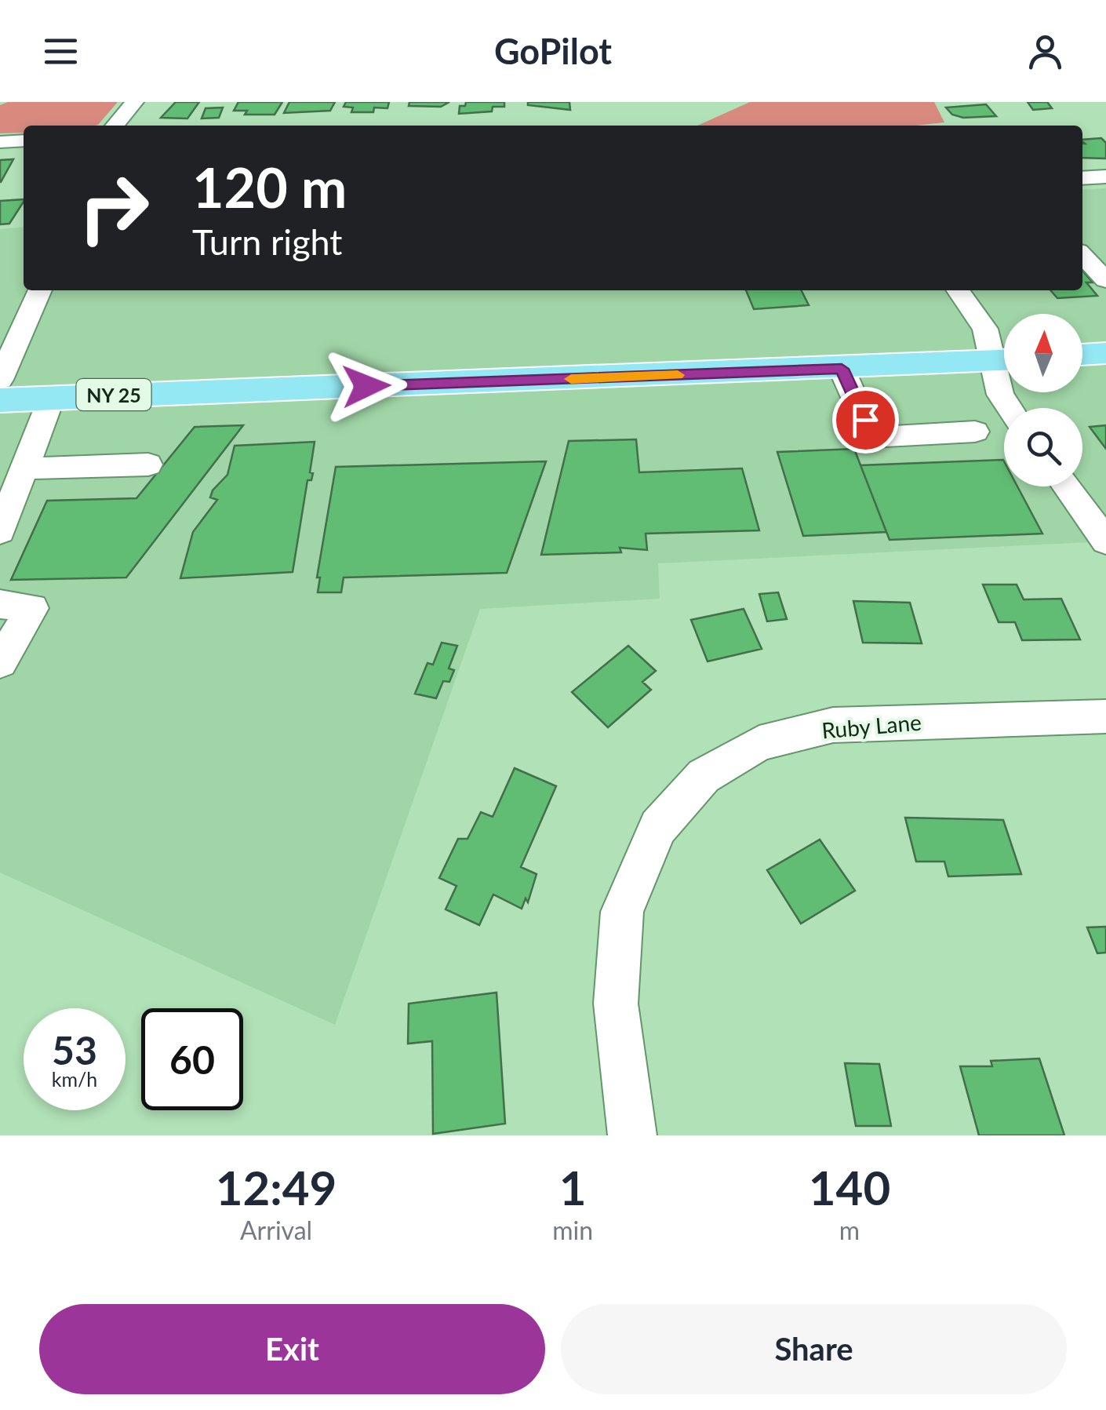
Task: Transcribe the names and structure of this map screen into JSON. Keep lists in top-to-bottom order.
{
  "streets": {
    "main road": ["NY 25"],
    "street": ["Ruby Lane"]
  },
  "north": "top",
  "page": {
    "header": "GoPilot",
    "turn": ["120 m", "Turn right"],
    "speed": "53 km/h",
    "limit": "60",
    "eta": [
      "12:49",
      "Arrival",
      "1",
      "min",
      "140",
      "m"
    ],
    "buttons": ["Exit", "Share"]
  }
}
